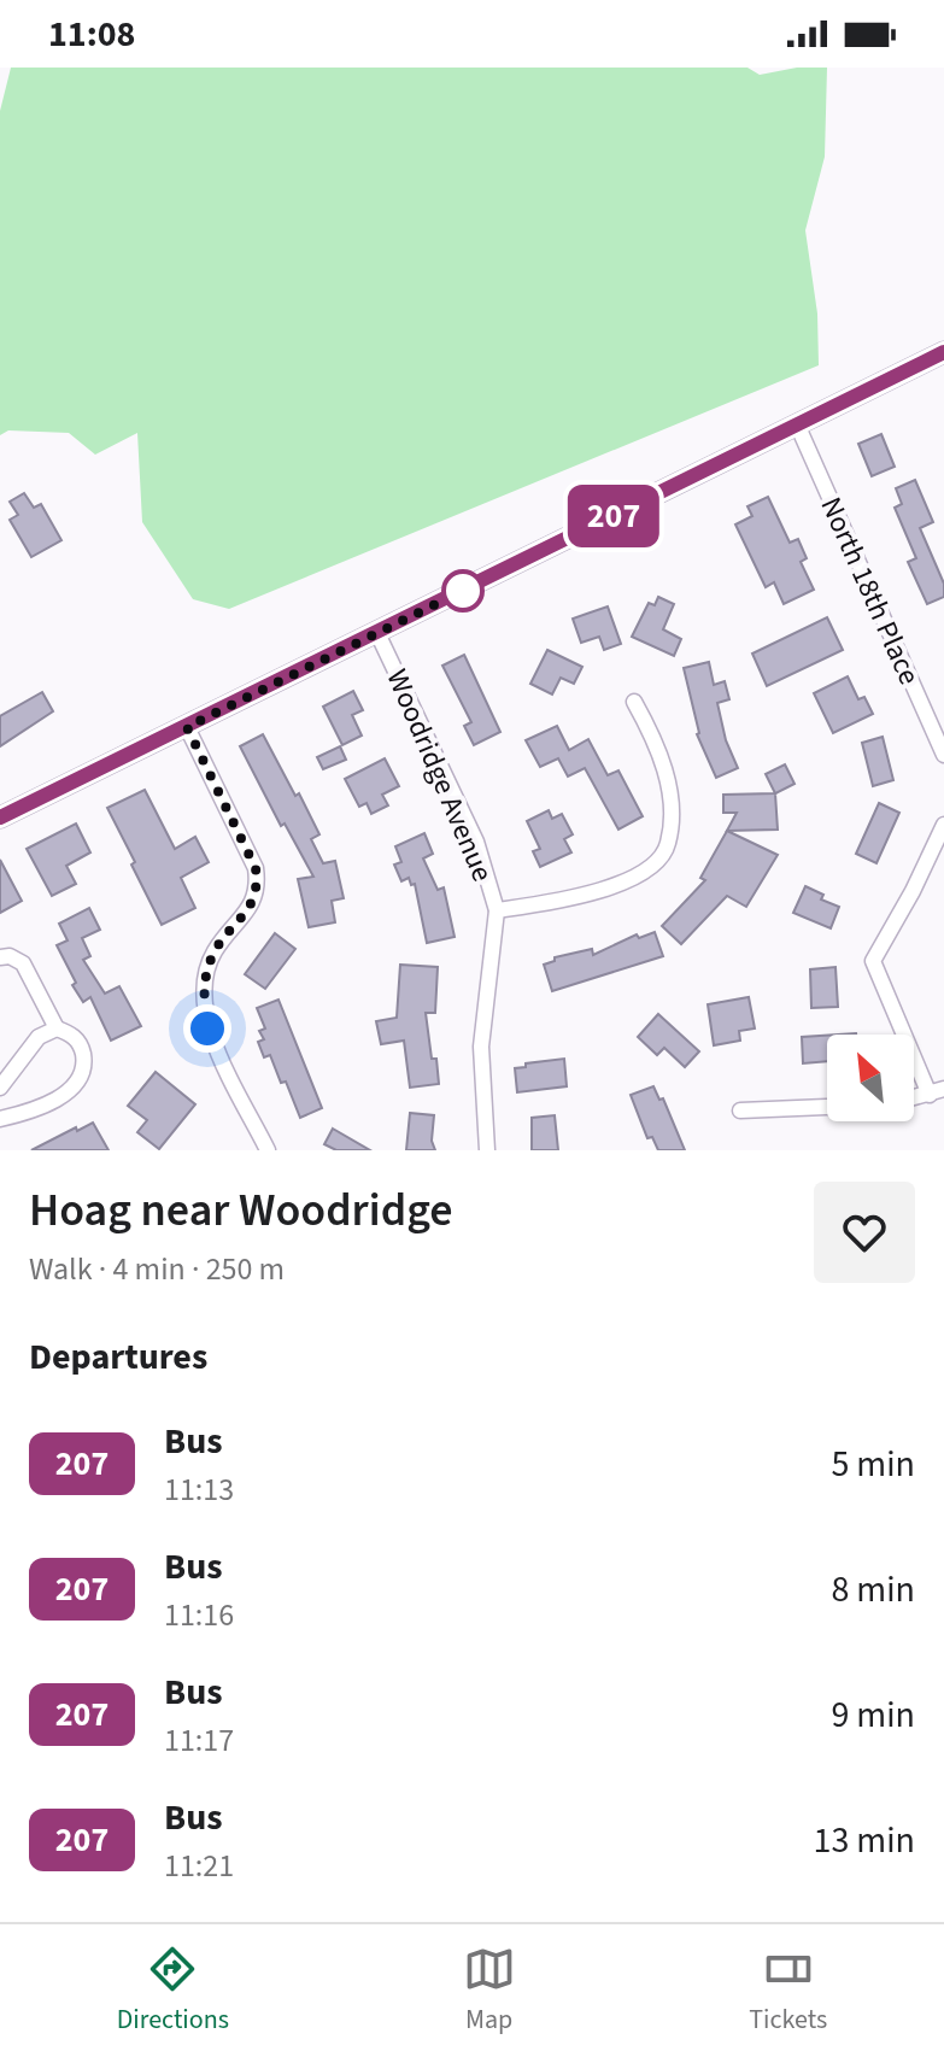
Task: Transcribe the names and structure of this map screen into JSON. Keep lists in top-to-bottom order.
{
  "streets": {
    "street": ["North 18th Place", "Woodridge Avenue"]
  },
  "lines": ["bus line 207"],
  "north": "top left",
  "page": {
    "status": "11:08",
    "on_map": "207",
    "heading": [
      ["Hoag near Woodridge", "Walk · 4 min · 250 m"],
      "Departures"
    ],
    "list": [
      {
        "mark": "207",
        "name": "Bus",
        "note": "11:13",
        "value": "5 min"
      },
      {
        "mark": "207",
        "name": "Bus",
        "note": "11:16",
        "value": "8 min"
      },
      {
        "mark": "207",
        "name": "Bus",
        "note": "11:17",
        "value": "9 min"
      },
      {
        "mark": "207",
        "name": "Bus",
        "note": "11:21",
        "value": "13 min"
      }
    ],
    "tabs": ["Directions", "Map", "Tickets"]
  }
}
